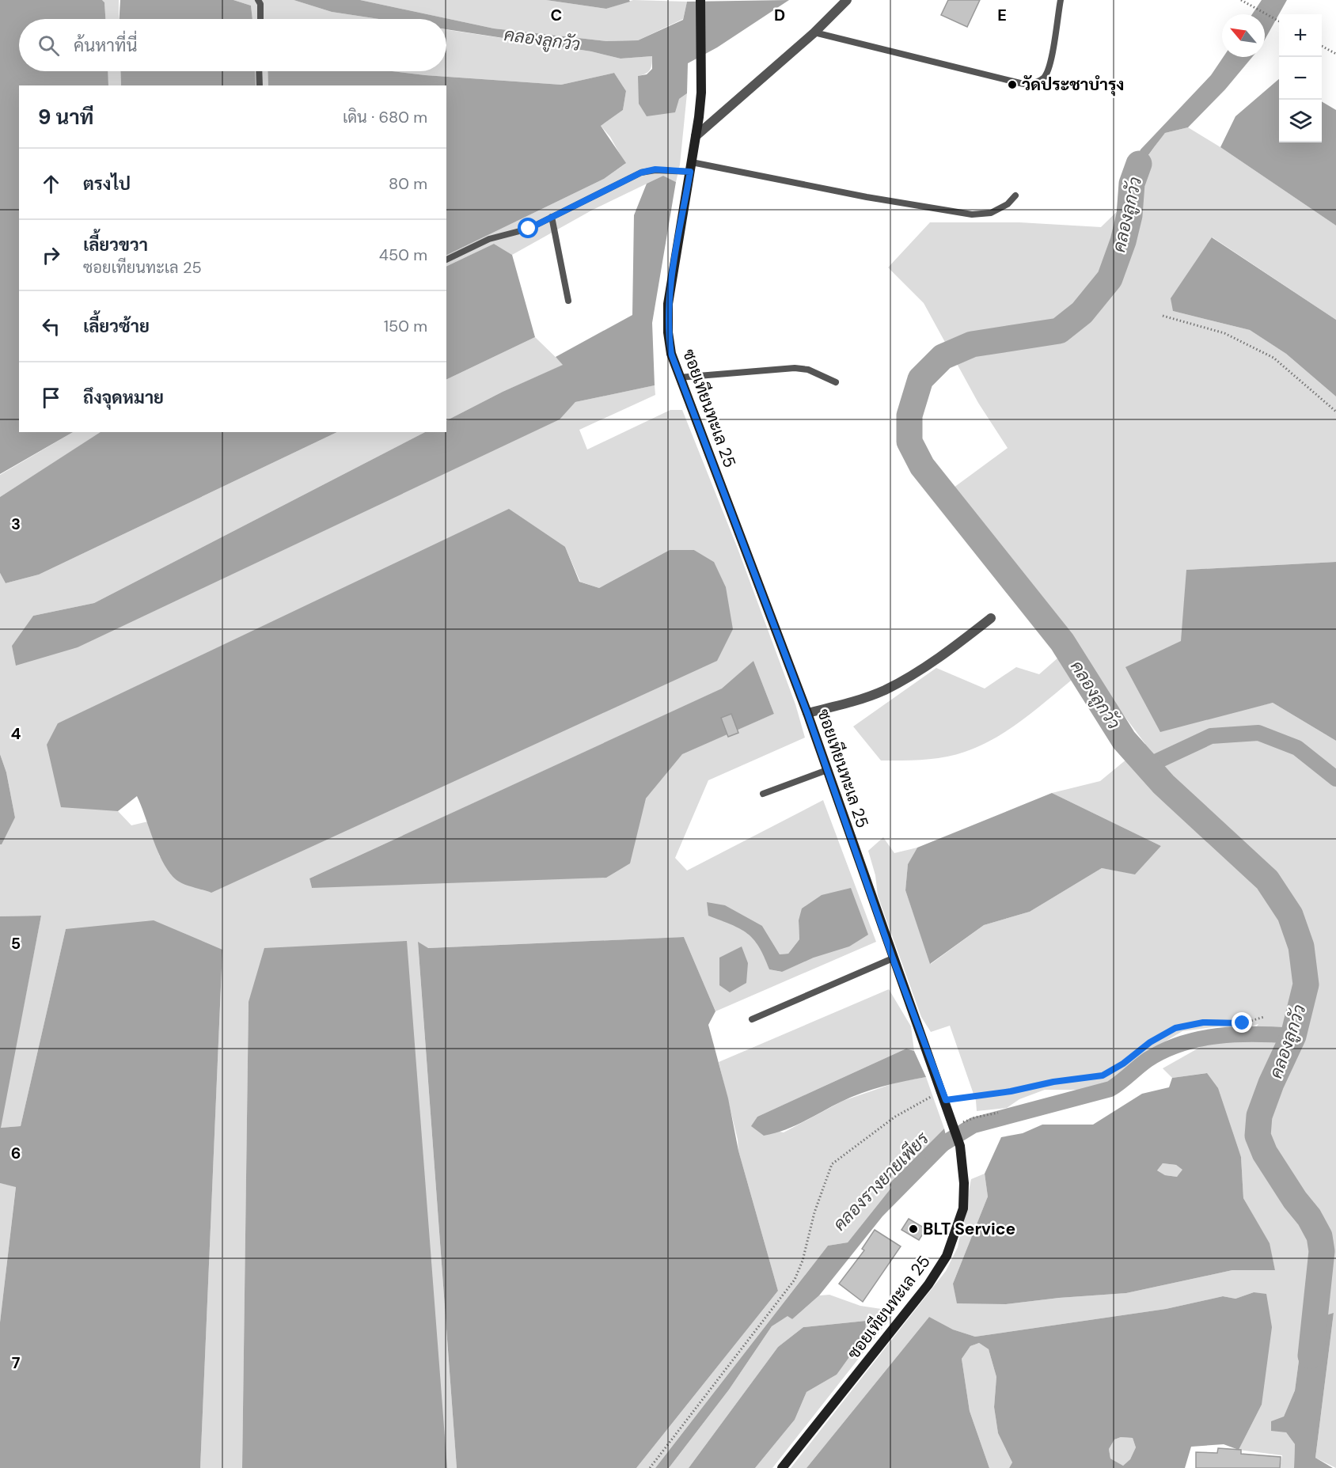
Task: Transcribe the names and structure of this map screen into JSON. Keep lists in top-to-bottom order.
{
  "streets": {
    "street": ["ซอยเทียนทะเล 25"]
  },
  "water": ["คลองลูกวัว", "คลองรางยายเพียร"],
  "places": ["วัดประชาบํารุง", "BLT Service"],
  "north": "top left",
  "page": {
    "map_buttons": ["+", "−"],
    "search": "ค้นหาที่นี่",
    "heading": ["9 นาที", "เดิน · 680 m"],
    "list": [
      ["ตรงไป", "80 m"],
      ["เลี้ยวขวา", "ซอยเทียนทะเล 25", "450 m"],
      ["เลี้ยวซ้าย", "150 m"],
      "ถึงจุดหมาย"
    ]
  },
  "grid": {
    "columns": ["C", "D", "E"],
    "rows": [
      "3",
      "4",
      "5",
      "6",
      "7"
    ]
  }
}
